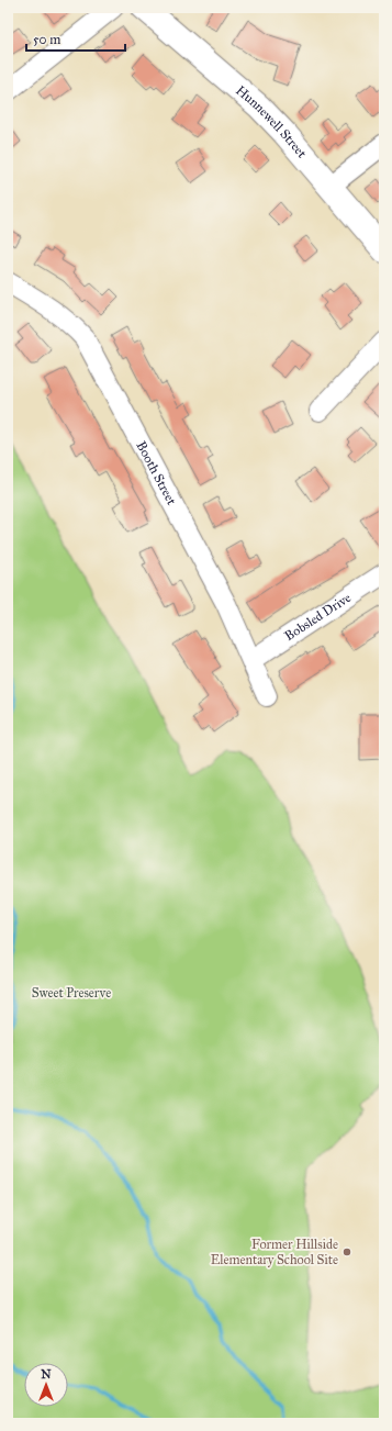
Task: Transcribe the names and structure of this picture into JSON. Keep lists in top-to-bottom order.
{
  "streets": {
    "main road": ["Hunnewell Street"],
    "street": ["Booth Street", "Bobsled Drive"]
  },
  "crossings": [
    ["Booth Street", "Bobsled Drive"]
  ],
  "parks": ["Sweet Preserve"],
  "places": ["Former Hillside Elementary School Site"],
  "scale_bar": "50 m",
  "north": "top"
}
